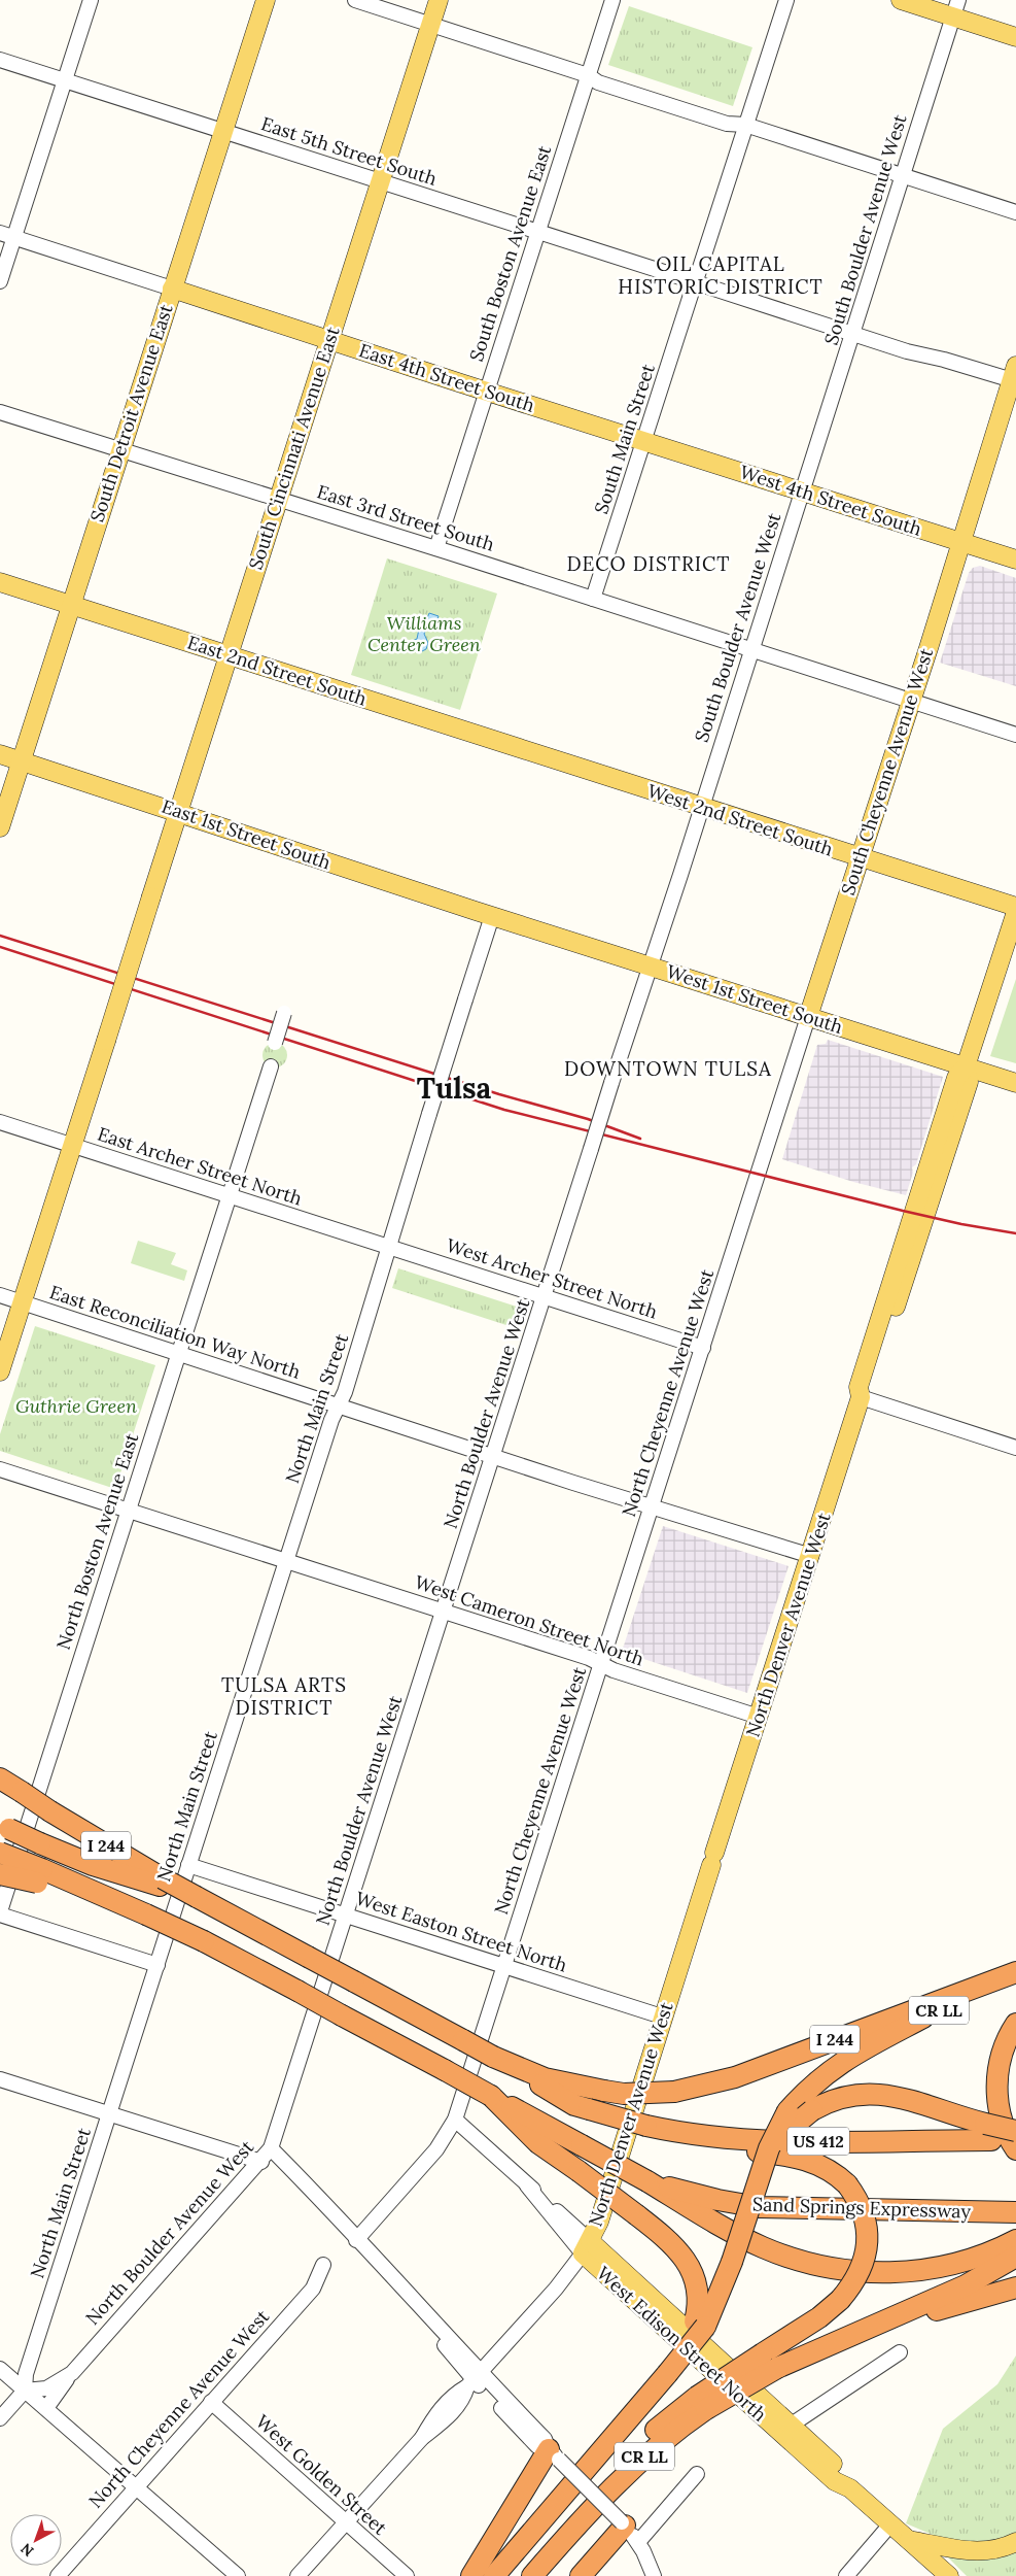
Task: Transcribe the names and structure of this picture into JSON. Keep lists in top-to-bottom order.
{
  "streets": {
    "highway": [
      "I 244",
      "CR LL",
      "US 412",
      "Sand Springs Expressway"
    ],
    "main road": [
      "East 4th Street South",
      "South Detroit Avenue East",
      "South Cincinnati Avenue East",
      "West 4th Street South",
      "East 2nd Street South",
      "South Cheyenne Avenue West",
      "West 2nd Street South",
      "East 1st Street South",
      "West 1st Street South",
      "North Denver Avenue West",
      "West Edison Street North"
    ],
    "street": [
      "East 5th Street South",
      "South Boulder Avenue West",
      "South Boston Avenue East",
      "South Main Street",
      "East 3rd Street South",
      "East Archer Street North",
      "West Archer Street North",
      "East Reconciliation Way North",
      "North Cheyenne Avenue West",
      "North Main Street",
      "North Boulder Avenue West",
      "North Boston Avenue East",
      "West Cameron Street North",
      "West Easton Street North",
      "West Golden Street"
    ]
  },
  "crossings": [
    ["East 5th Street South", "South Boulder Avenue West"],
    ["East 5th Street South", "South Boston Avenue East"],
    ["East 5th Street South", "South Detroit Avenue East"],
    ["East 5th Street South", "South Main Street"],
    ["East 5th Street South", "South Cincinnati Avenue East"],
    ["East 5th Street South", "South Cheyenne Avenue West"],
    ["South Boulder Avenue West", "West 4th Street South"],
    ["South Boulder Avenue West", "East 3rd Street South"],
    ["South Boulder Avenue West", "West 2nd Street South"],
    ["South Boulder Avenue West", "West 1st Street South"],
    ["South Boulder Avenue West", "North Boulder Avenue West"],
    ["South Boston Avenue East", "East 4th Street South"],
    ["South Boston Avenue East", "East 3rd Street South"],
    ["East 4th Street South", "South Detroit Avenue East"],
    ["East 4th Street South", "South Main Street"],
    ["East 4th Street South", "South Cincinnati Avenue East"],
    ["East 4th Street South", "West 4th Street South"],
    ["South Detroit Avenue East", "East 3rd Street South"],
    ["South Detroit Avenue East", "East 2nd Street South"],
    ["South Detroit Avenue East", "East 1st Street South"],
    ["South Main Street", "West 4th Street South"],
    ["South Main Street", "East 3rd Street South"],
    ["South Cincinnati Avenue East", "East 3rd Street South"],
    ["South Cincinnati Avenue East", "East 2nd Street South"],
    ["South Cincinnati Avenue East", "East 1st Street South"],
    ["South Cincinnati Avenue East", "East Archer Street North"],
    ["South Cincinnati Avenue East", "East Reconciliation Way North"],
    ["West 4th Street South", "South Cheyenne Avenue West"],
    ["East 3rd Street South", "South Cheyenne Avenue West"],
    ["East 2nd Street South", "West 2nd Street South"],
    ["South Cheyenne Avenue West", "West 2nd Street South"],
    ["South Cheyenne Avenue West", "West 1st Street South"],
    ["South Cheyenne Avenue West", "North Cheyenne Avenue West"],
    ["East 1st Street South", "West 1st Street South"],
    ["East 1st Street South", "North Main Street"],
    ["West 1st Street South", "North Main Street"],
    ["West 1st Street South", "North Denver Avenue West"],
    ["East Archer Street North", "West Archer Street North"],
    ["East Archer Street North", "North Main Street"],
    ["East Archer Street North", "North Boston Avenue East"],
    ["West Archer Street North", "North Cheyenne Avenue West"],
    ["West Archer Street North", "North Main Street"],
    ["West Archer Street North", "North Boulder Avenue West"],
    ["East Reconciliation Way North", "North Cheyenne Avenue West"],
    ["East Reconciliation Way North", "North Main Street"],
    ["East Reconciliation Way North", "North Boulder Avenue West"],
    ["East Reconciliation Way North", "North Boston Avenue East"],
    ["East Reconciliation Way North", "North Denver Avenue West"],
    ["North Cheyenne Avenue West", "West Cameron Street North"],
    ["North Cheyenne Avenue West", "West Easton Street North"],
    ["North Cheyenne Avenue West", "West Edison Street North"],
    ["North Cheyenne Avenue West", "West Golden Street"],
    ["North Main Street", "North Boulder Avenue West"],
    ["North Main Street", "West Cameron Street North"],
    ["North Main Street", "West Easton Street North"],
    ["North Boulder Avenue West", "West Cameron Street North"],
    ["North Boulder Avenue West", "West Easton Street North"],
    ["North Boston Avenue East", "West Cameron Street North"],
    ["West Cameron Street North", "North Denver Avenue West"],
    ["North Denver Avenue West", "West Easton Street North"],
    ["North Denver Avenue West", "West Edison Street North"],
    ["North Denver Avenue West", "West Golden Street"],
    ["I 244", "CR LL"],
    ["I 244", "US 412"],
    ["I 244", "Sand Springs Expressway"]
  ],
  "districts": [
    "OIL CAPITAL HISTORIC DISTRICT",
    "DECO DISTRICT",
    "DOWNTOWN TULSA",
    "Tulsa",
    "TULSA ARTS DISTRICT"
  ],
  "parks": ["Williams Center Green", "Guthrie Green"],
  "north": "bottom left"
}
